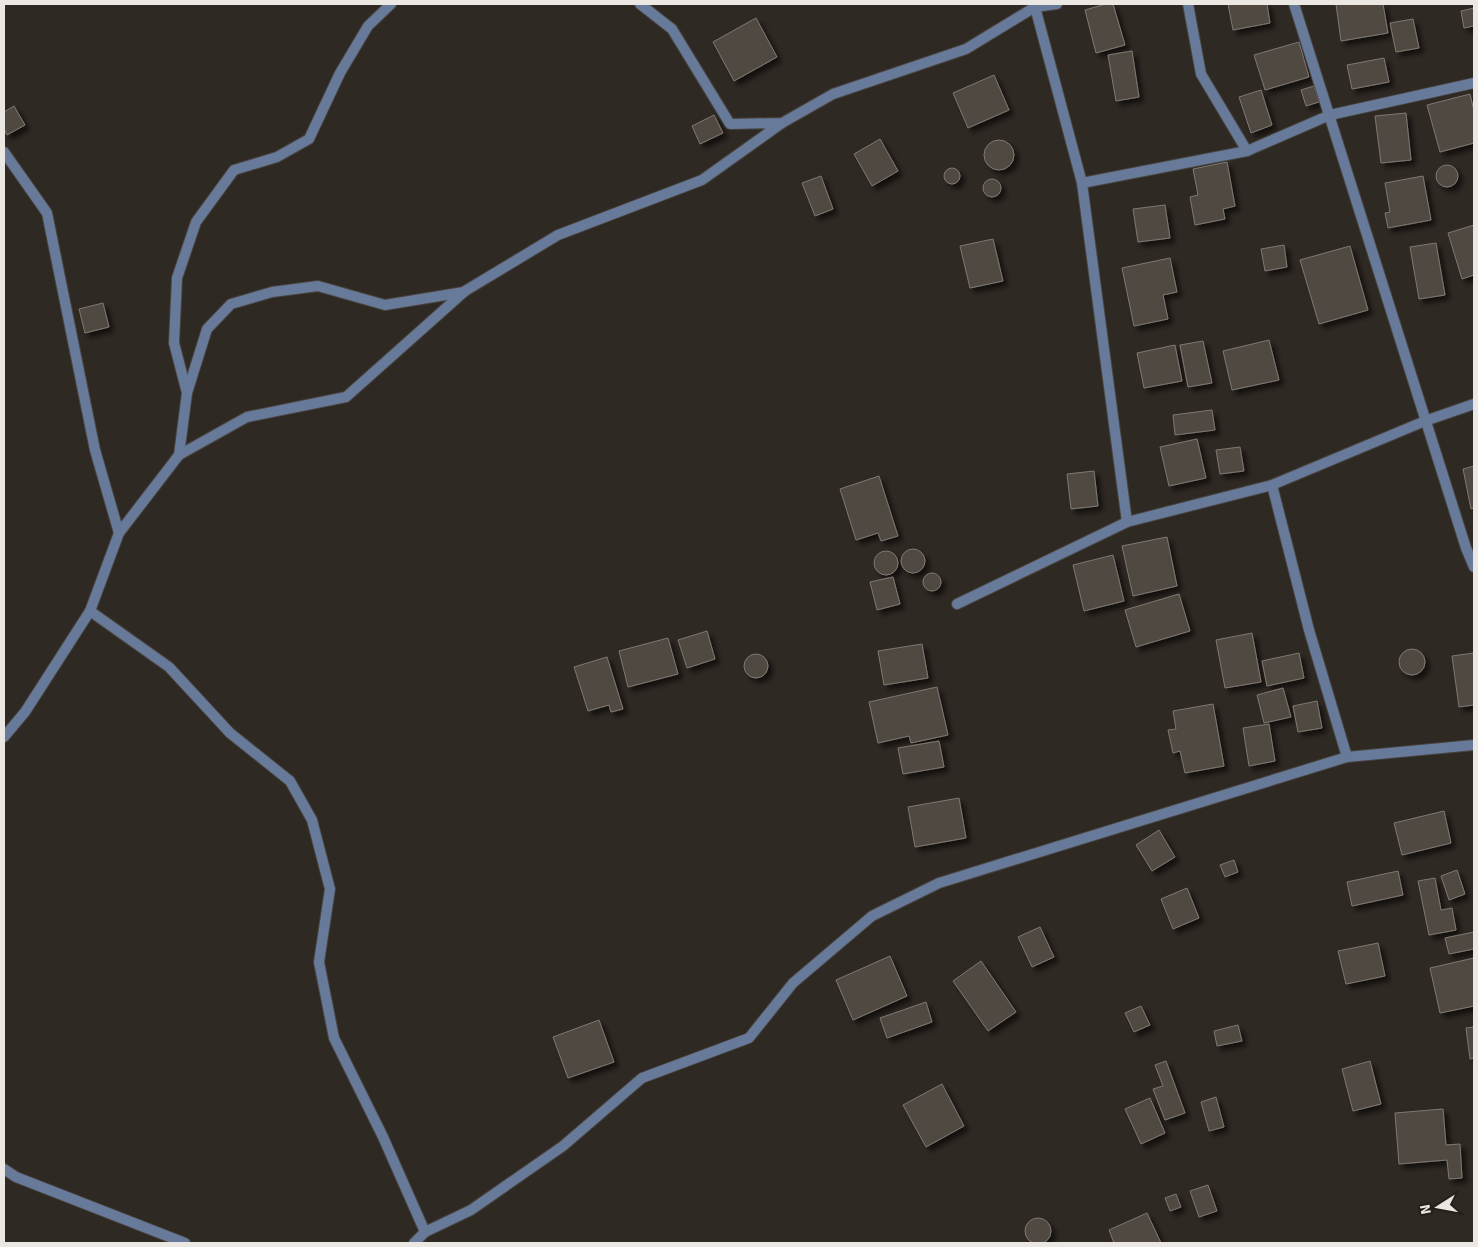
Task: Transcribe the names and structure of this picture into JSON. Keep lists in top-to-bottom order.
{
  "north": "left"
}
